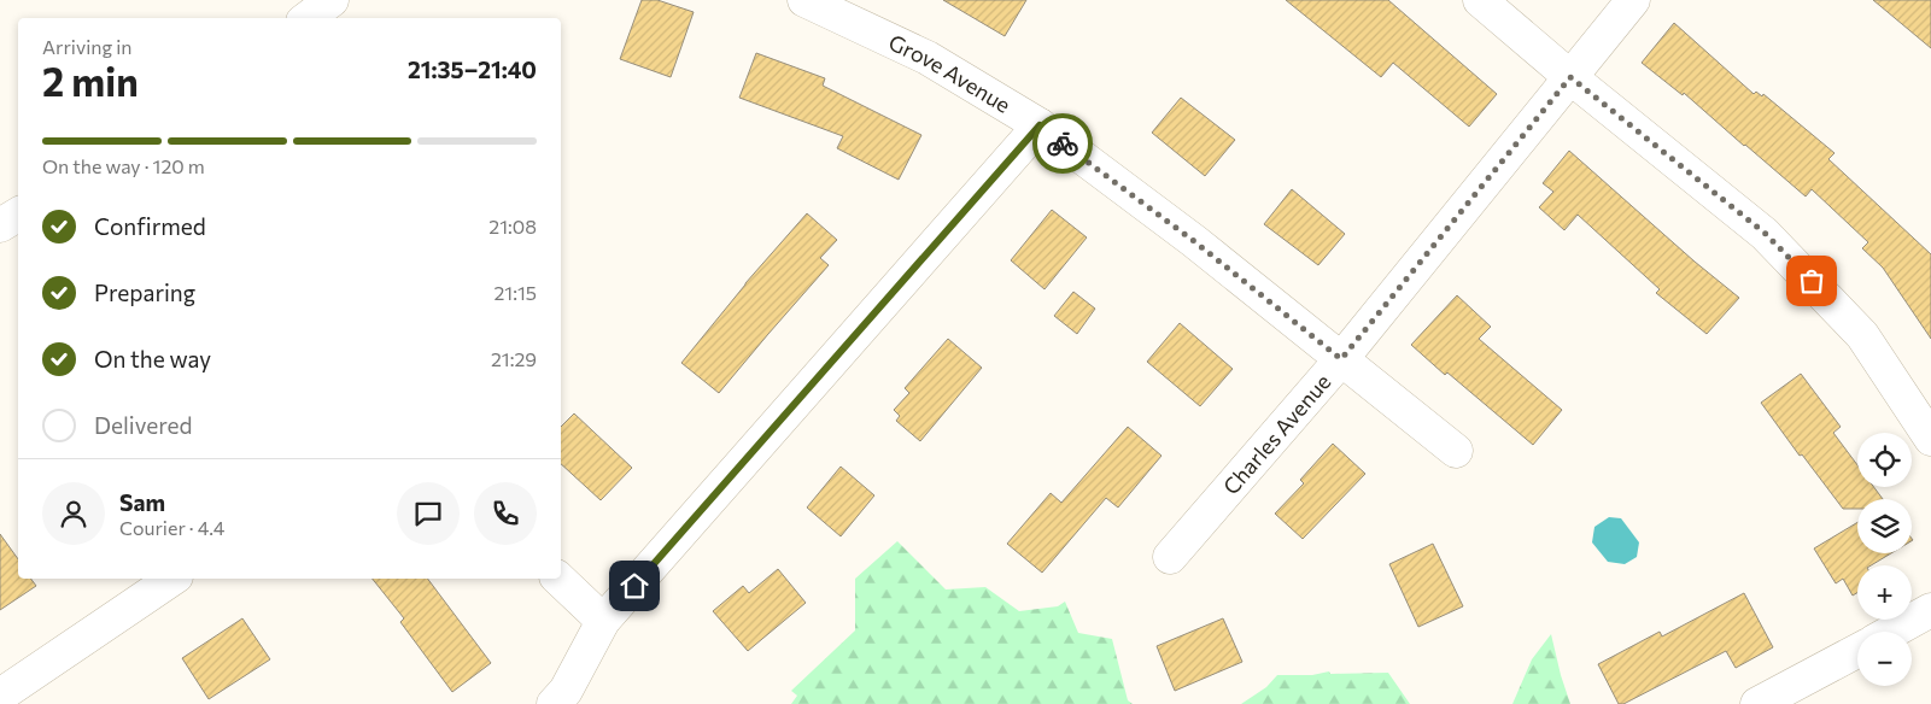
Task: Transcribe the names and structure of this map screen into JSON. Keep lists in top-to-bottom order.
{
  "streets": {
    "street": ["Grove Avenue", "Charles Avenue"]
  },
  "crossings": [
    ["Grove Avenue", "Charles Avenue"]
  ],
  "page": {
    "heading": ["2 min", "Arriving in", "21:35–21:40"],
    "panel": ["Sam", "Courier · 4.4"],
    "bar": "On the way · 120 m",
    "list": [
      ["Confirmed", "21:08"],
      ["Preparing", "21:15"],
      ["On the way", "21:29"],
      "Delivered"
    ],
    "map_buttons": ["+", "−"]
  }
}
